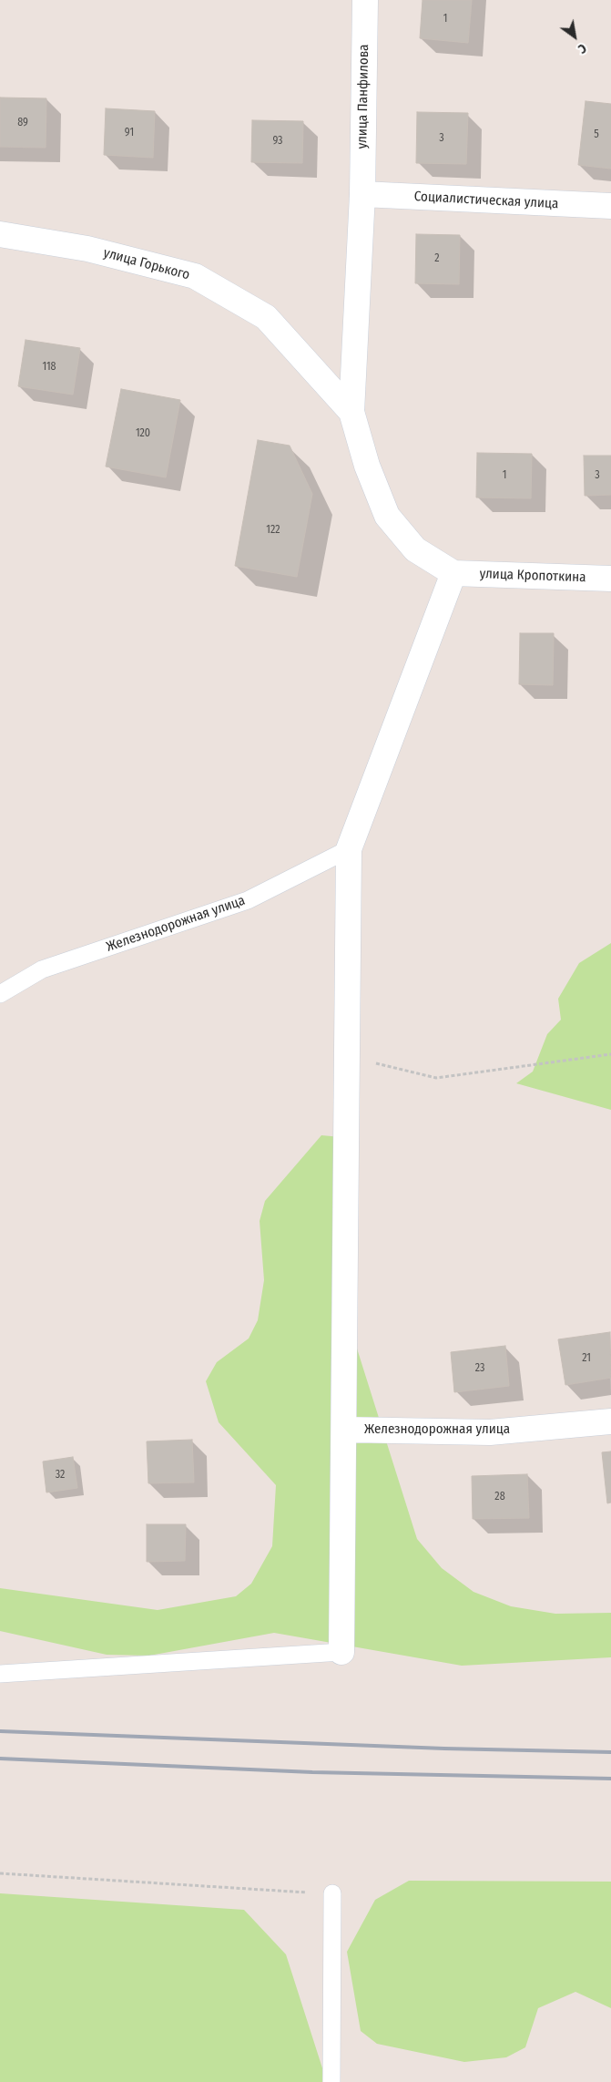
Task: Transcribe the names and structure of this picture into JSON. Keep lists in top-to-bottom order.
{
  "streets": {
    "street": [
      "улица Панфилова",
      "Социалистическая улица",
      "улица Горького",
      "улица Кропоткина",
      "Железнодорожная улица"
    ]
  },
  "crossings": [
    ["улица Панфилова", "Социалистическая улица"],
    ["улица Панфилова", "улица Горького"]
  ],
  "house_numbers": [
    "1",
    "89",
    "91",
    "5",
    "3",
    "93",
    "2",
    "118",
    "120",
    "1",
    "3",
    "122",
    "21",
    "23",
    "32",
    "28"
  ],
  "north": "bottom right"
}
